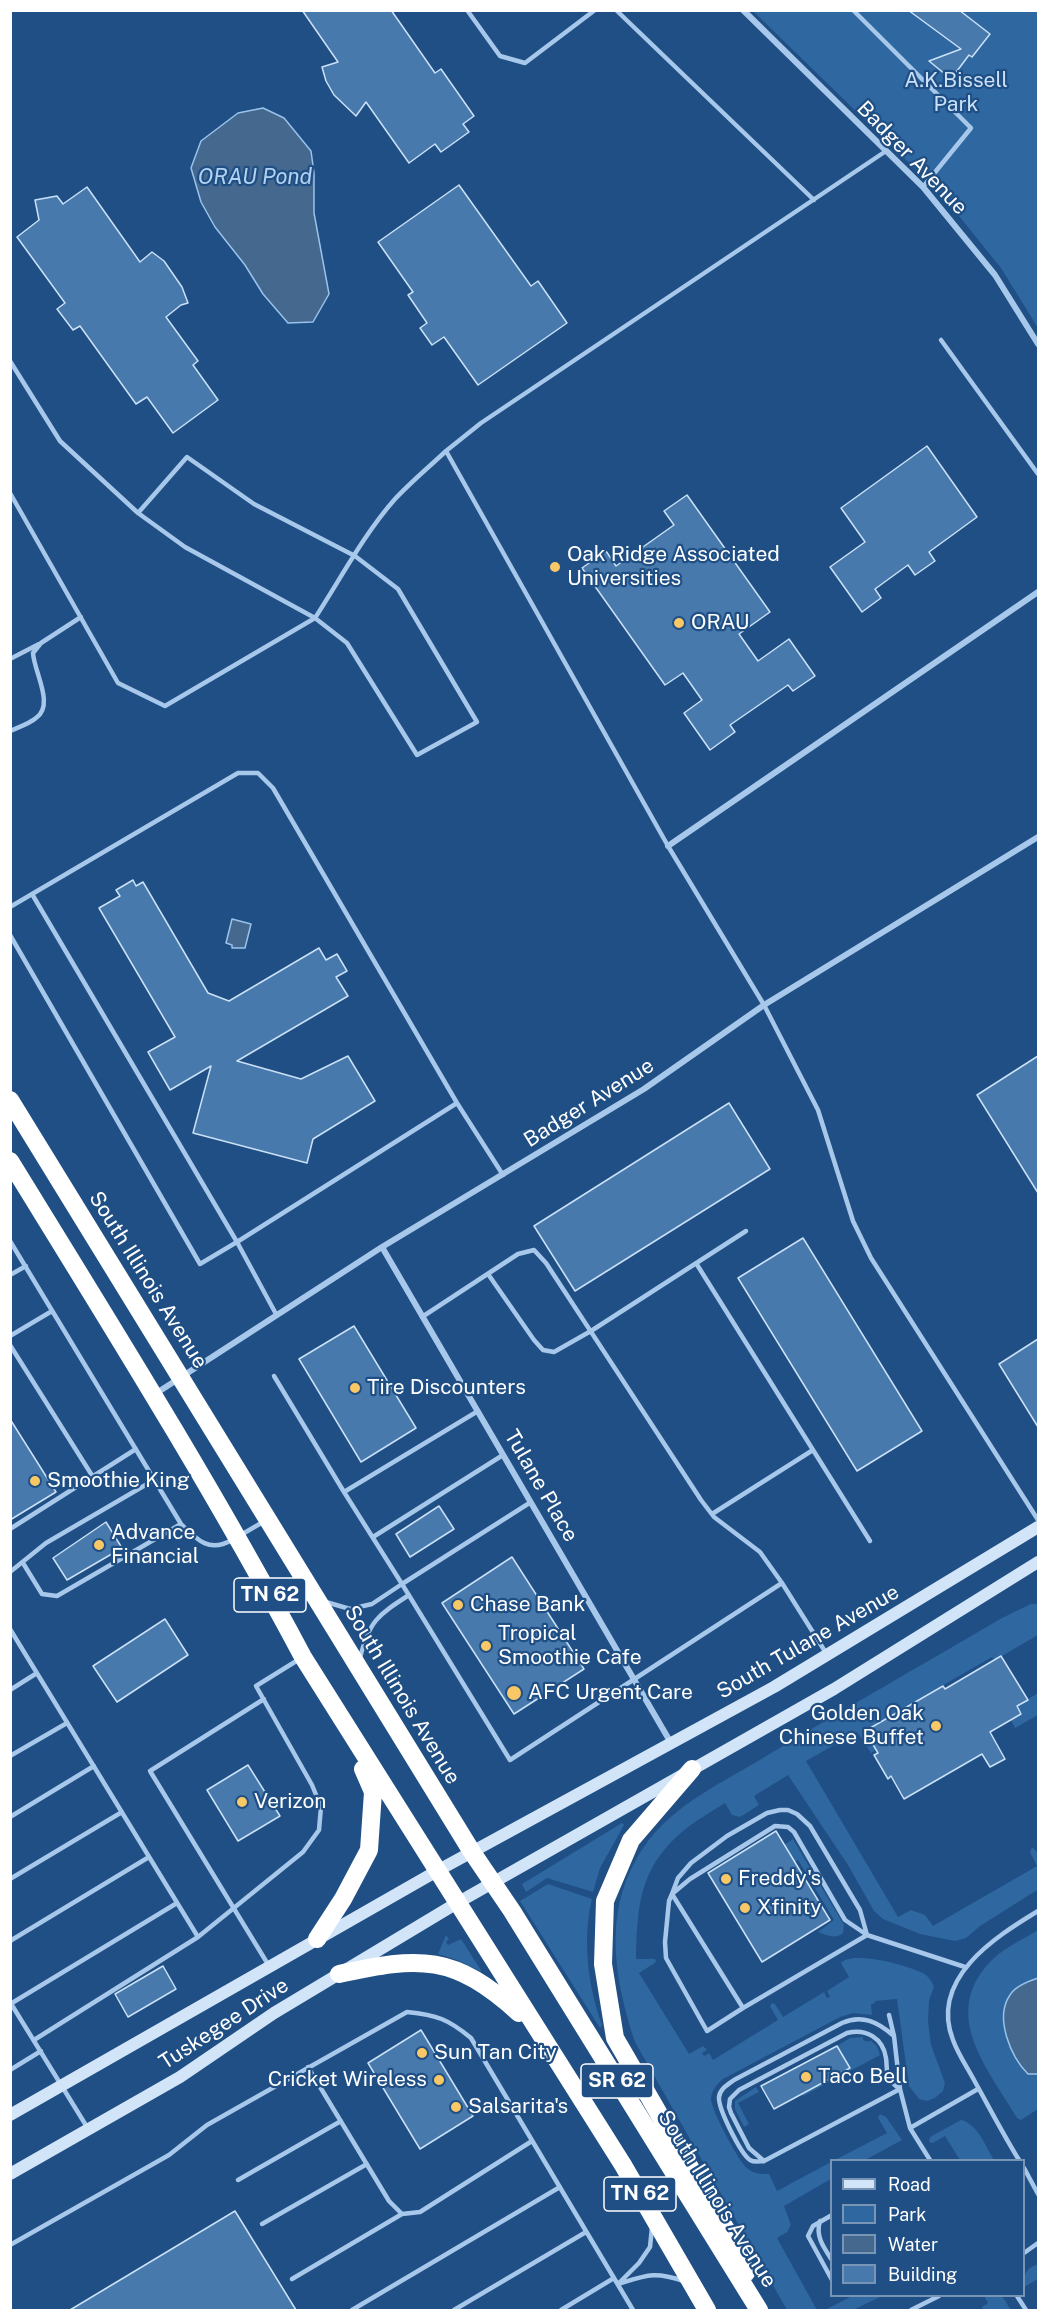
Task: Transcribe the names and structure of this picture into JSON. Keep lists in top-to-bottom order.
{
  "streets": {
    "highway": ["South Illinois Avenue", "TN 62", "SR 62"],
    "main road": ["South Tulane Avenue", "Tuskegee Drive"],
    "street": ["Badger Avenue", "Tulane Place"]
  },
  "crossings": [
    ["Badger Avenue", "South Illinois Avenue"],
    ["Badger Avenue", "Tulane Place"],
    ["Badger Avenue", "TN 62"],
    ["South Illinois Avenue", "South Tulane Avenue"],
    ["Tulane Place", "South Tulane Avenue"],
    ["TN 62", "South Tulane Avenue"],
    ["TN 62", "Tuskegee Drive"],
    ["South Tulane Avenue", "Tuskegee Drive"]
  ],
  "water": ["ORAU Pond"],
  "parks": ["A.K.Bissell Park"],
  "places": [
    "Oak Ridge Associated Universities",
    "ORAU",
    "Tire Discounters",
    "Smoothie King",
    "Advance Financial",
    "Chase Bank",
    "Tropical Smoothie Cafe",
    "AFC Urgent Care",
    "Golden Oak Chinese Buffet",
    "Verizon",
    "Freddy's",
    "Xfinity",
    "Sun Tan City",
    "Taco Bell",
    "Cricket Wireless",
    "Salsarita's"
  ],
  "legend": [
    "Road",
    "Park",
    "Water",
    "Building"
  ]
}
